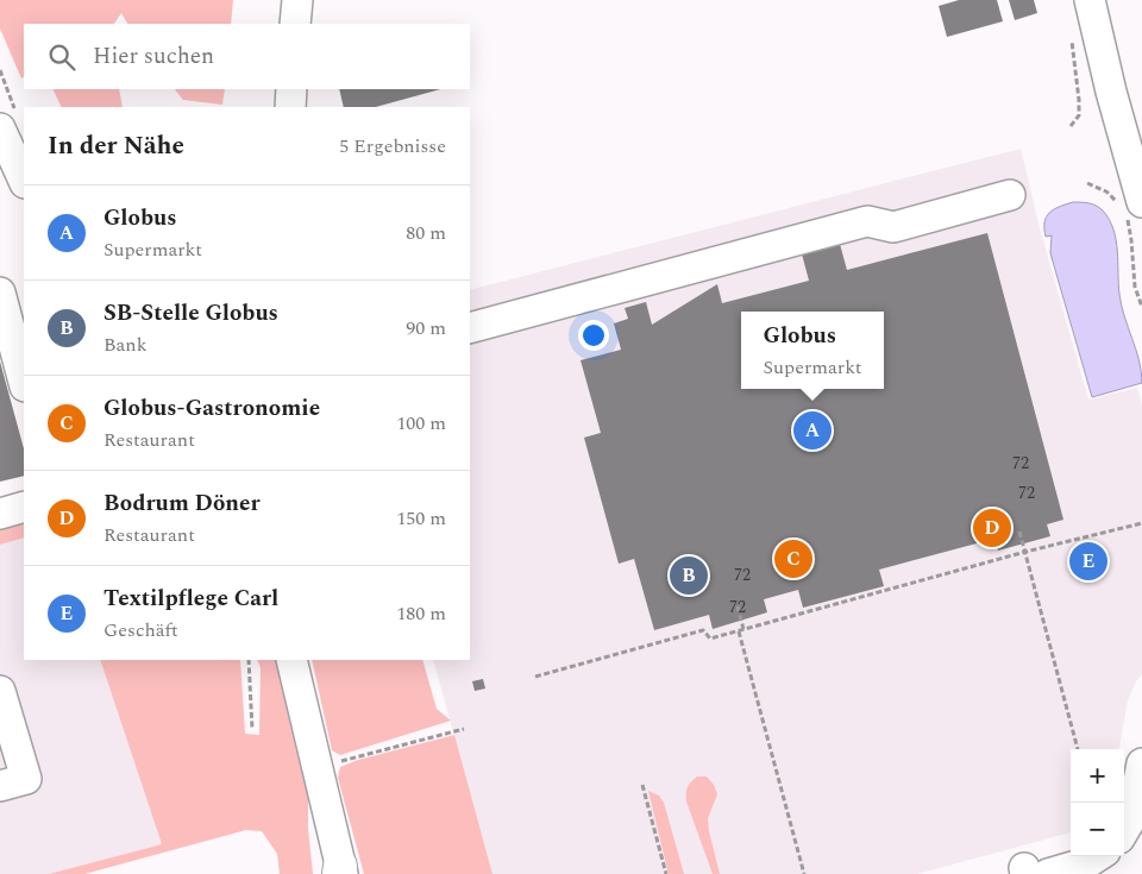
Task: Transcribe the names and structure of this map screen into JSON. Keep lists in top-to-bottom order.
{
  "house_numbers": [
    "72",
    "72",
    "72",
    "72"
  ],
  "page": {
    "search": "Hier suchen",
    "heading": ["In der Nähe", "5 Ergebnisse"],
    "list": [
      {
        "mark": "A",
        "name": "Globus",
        "note": "Supermarkt",
        "value": "80 m"
      },
      {
        "mark": "B",
        "name": "SB-Stelle Globus",
        "note": "Bank",
        "value": "90 m"
      },
      {
        "mark": "C",
        "name": "Globus-Gastronomie",
        "note": "Restaurant",
        "value": "100 m"
      },
      {
        "mark": "D",
        "name": "Bodrum Döner",
        "note": "Restaurant",
        "value": "150 m"
      },
      {
        "mark": "E",
        "name": "Textilpflege Carl",
        "note": "Geschäft",
        "value": "180 m"
      }
    ],
    "popup": ["Globus", "Supermarkt"],
    "pins": [
      "A",
      "D",
      "C",
      "E",
      "B"
    ],
    "map_buttons": ["+", "−"]
  }
}
